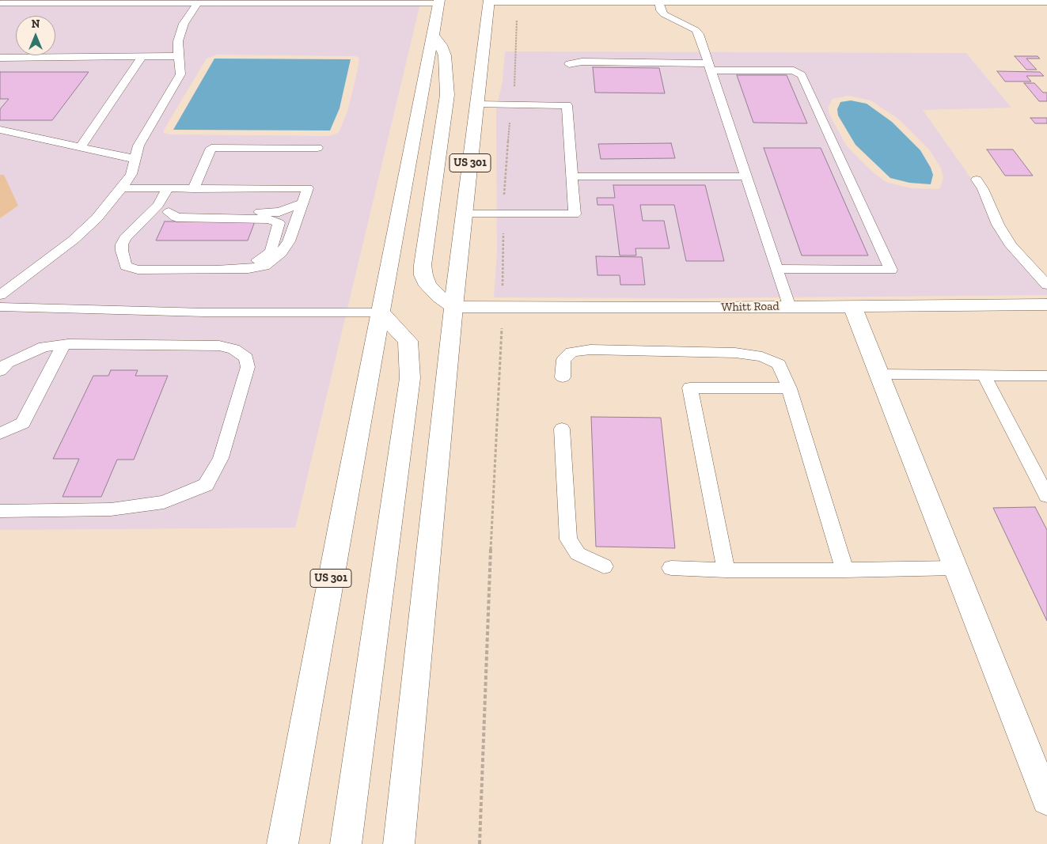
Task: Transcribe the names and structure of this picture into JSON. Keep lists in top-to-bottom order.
{
  "streets": {
    "main road": ["US 301", "Whitt Road"]
  },
  "crossings": [
    ["US 301", "Whitt Road"]
  ],
  "north": "top"
}
